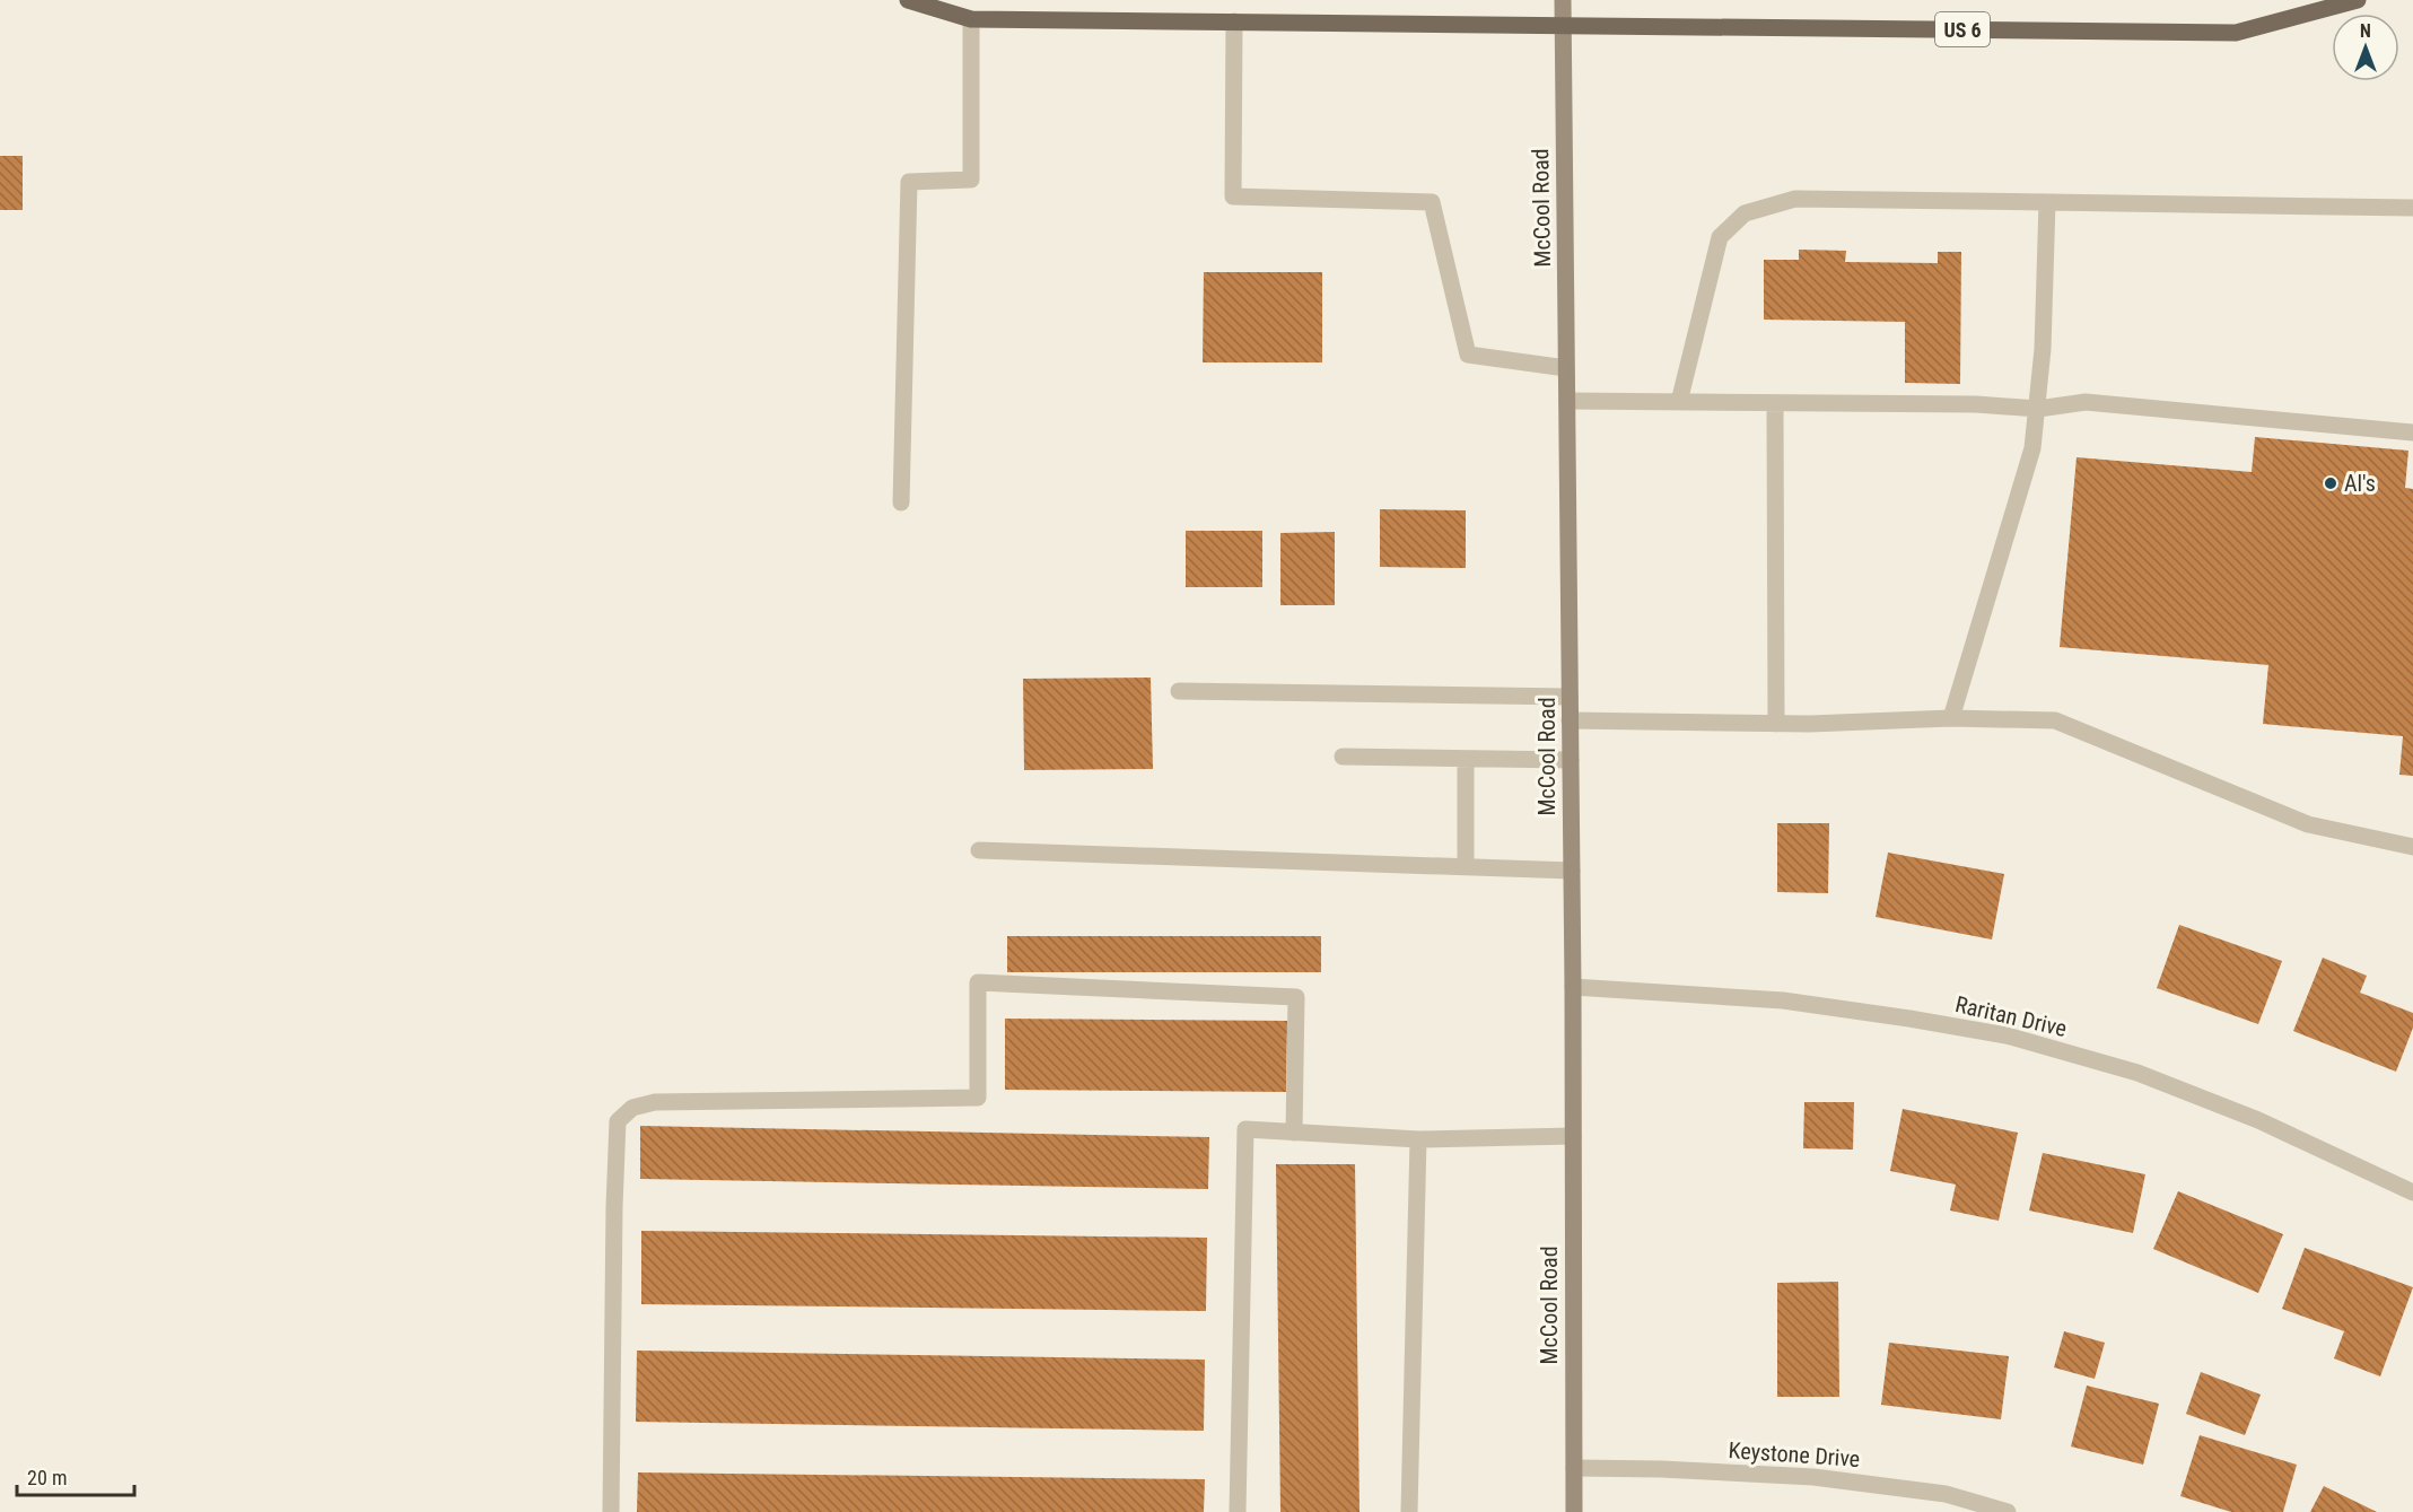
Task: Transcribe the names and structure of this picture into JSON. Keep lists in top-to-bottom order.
{
  "streets": {
    "main road": ["US 6"],
    "street": ["McCool Road", "Raritan Drive", "Keystone Drive"]
  },
  "crossings": [
    ["US 6", "McCool Road"],
    ["McCool Road", "Raritan Drive"],
    ["McCool Road", "Keystone Drive"]
  ],
  "places": ["Al's"],
  "scale_bar": "20 m",
  "north": "top"
}
